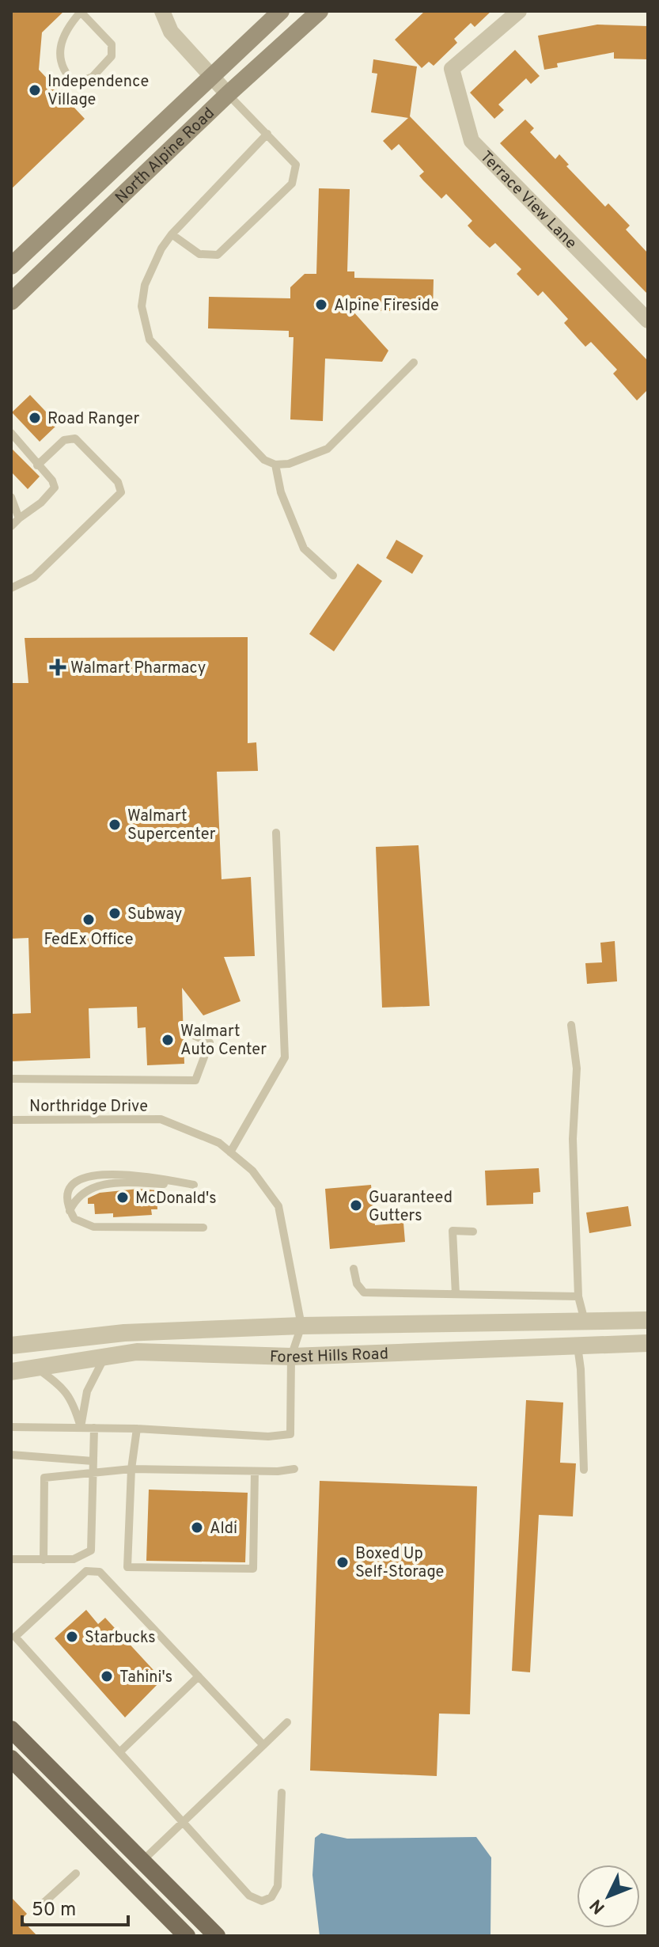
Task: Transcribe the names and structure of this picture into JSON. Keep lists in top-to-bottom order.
{
  "streets": {
    "main road": ["North Alpine Road"],
    "street": ["Terrace View Lane", "Forest Hills Road"],
    "lane": ["Northridge Drive"]
  },
  "crossings": [
    ["Northridge Drive", "Forest Hills Road"]
  ],
  "places": {
    "other": [
      "Independence Village",
      "Alpine Fireside",
      "Road Ranger",
      "Walmart Supercenter",
      "Subway",
      "FedEx Office",
      "Walmart Auto Center",
      "McDonald's",
      "Guaranteed Gutters",
      "Aldi",
      "Boxed Up Self-Storage",
      "Starbucks",
      "Tahini's"
    ],
    "health": ["Walmart Pharmacy"]
  },
  "scale_bar": "50 m",
  "north": "bottom left"
}
